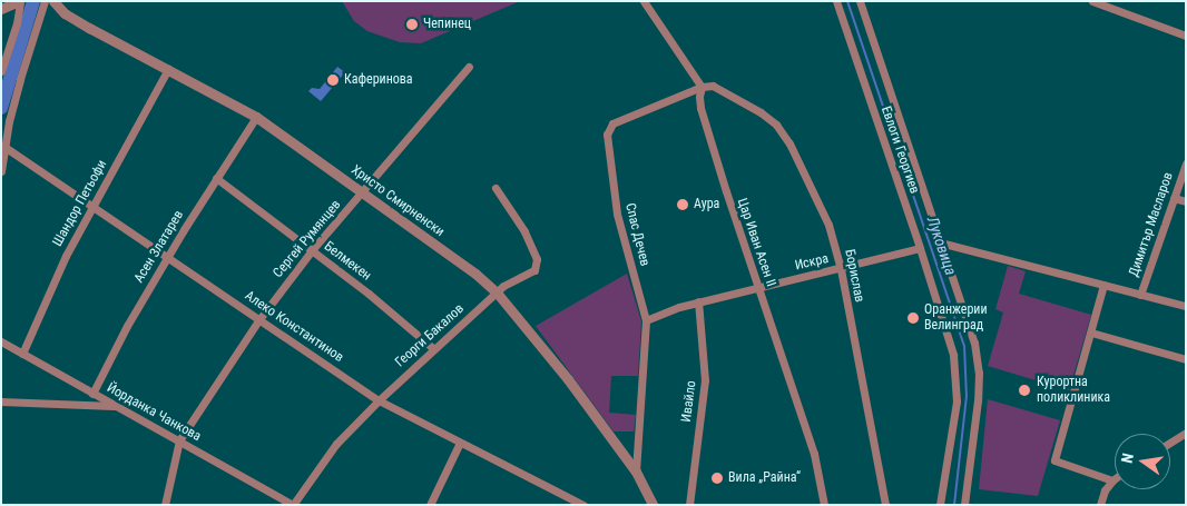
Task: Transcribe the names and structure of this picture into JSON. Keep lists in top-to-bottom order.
{
  "streets": {
    "street": [
      "Евлоги Георгиев",
      "Христо Смирненски",
      "Шандор Петьофи",
      "Димитър Масларов",
      "Спас Дечев",
      "Сергей Румянцев",
      "Цар Иван Асен II",
      "Асен Златарев",
      "Белмекен",
      "Искра",
      "Борислав",
      "Алеко Константинов",
      "Георги Бакалов",
      "Ивайло",
      "Йорданка Чанкова"
    ]
  },
  "crossings": [
    ["Евлоги Георгиев", "Искра"],
    ["Христо Смирненски", "Шандор Петьофи"],
    ["Христо Смирненски", "Спас Дечев"],
    ["Христо Смирненски", "Сергей Румянцев"],
    ["Христо Смирненски", "Асен Златарев"],
    ["Христо Смирненски", "Георги Бакалов"],
    ["Шандор Петьофи", "Алеко Константинов"],
    ["Шандор Петьофи", "Йорданка Чанкова"],
    ["Спас Дечев", "Цар Иван Асен II"],
    ["Спас Дечев", "Искра"],
    ["Спас Дечев", "Борислав"],
    ["Сергей Румянцев", "Белмекен"],
    ["Сергей Румянцев", "Алеко Константинов"],
    ["Сергей Румянцев", "Йорданка Чанкова"],
    ["Цар Иван Асен II", "Искра"],
    ["Цар Иван Асен II", "Борислав"],
    ["Асен Златарев", "Белмекен"],
    ["Асен Златарев", "Алеко Константинов"],
    ["Асен Златарев", "Йорданка Чанкова"],
    ["Белмекен", "Георги Бакалов"],
    ["Искра", "Борислав"],
    ["Искра", "Ивайло"],
    ["Алеко Константинов", "Георги Бакалов"],
    ["Георги Бакалов", "Йорданка Чанкова"]
  ],
  "water": ["Луковица"],
  "places": [
    "Чепинец",
    "Каферинова",
    "Аура",
    "Оранжерии Велинград",
    "Курортна поликлиника",
    "Вила „Райна“"
  ],
  "north": "left"
}
